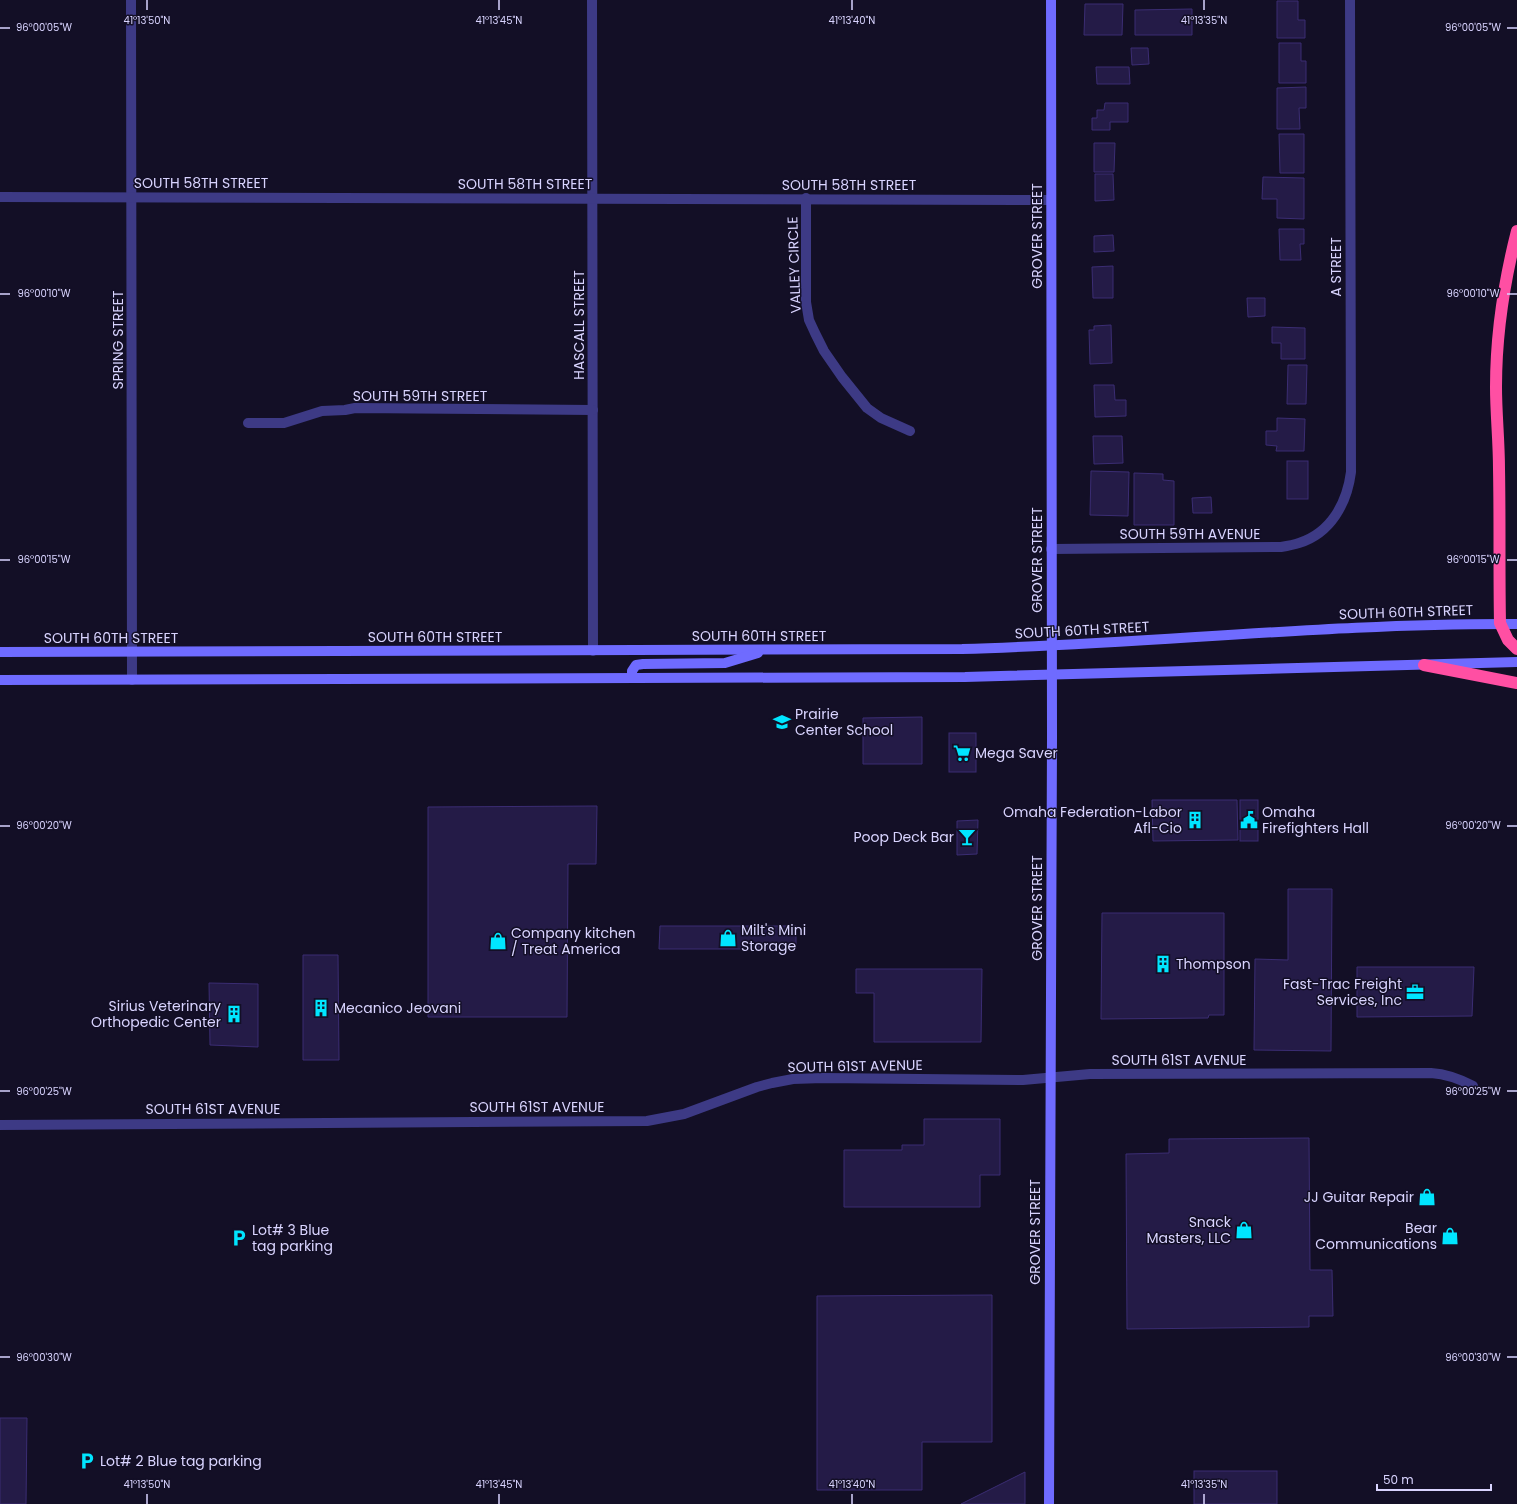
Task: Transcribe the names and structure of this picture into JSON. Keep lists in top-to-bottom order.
{
  "streets": {
    "main road": ["GROVER STREET", "SOUTH 60TH STREET"],
    "street": [
      "SOUTH 58TH STREET",
      "VALLEY CIRCLE",
      "A STREET",
      "HASCALL STREET",
      "SPRING STREET",
      "SOUTH 59TH STREET",
      "SOUTH 59TH AVENUE",
      "SOUTH 61ST AVENUE"
    ]
  },
  "crossings": [
    ["SOUTH 58TH STREET", "GROVER STREET"],
    ["SOUTH 58TH STREET", "VALLEY CIRCLE"],
    ["SOUTH 58TH STREET", "HASCALL STREET"],
    ["SOUTH 58TH STREET", "SPRING STREET"],
    ["GROVER STREET", "SOUTH 59TH AVENUE"],
    ["GROVER STREET", "SOUTH 60TH STREET"],
    ["GROVER STREET", "SOUTH 61ST AVENUE"],
    ["A STREET", "SOUTH 59TH AVENUE"],
    ["HASCALL STREET", "SOUTH 59TH STREET"],
    ["HASCALL STREET", "SOUTH 60TH STREET"],
    ["SPRING STREET", "SOUTH 60TH STREET"]
  ],
  "places": {
    "school or university": ["Prairie Center School"],
    "supermarket": ["Mega Saver"],
    "building": [
      "Omaha Federation-Labor Afl-Cio",
      "Thompson",
      "Mecanico Jeovani",
      "Sirius Veterinary Orthopedic Center"
    ],
    "public building": ["Omaha Firefighters Hall"],
    "bar": ["Poop Deck Bar"],
    "shop": [
      "Milt's Mini Storage",
      "Company kitchen / Treat America",
      "JJ Guitar Repair",
      "Snack Masters, LLC",
      "Bear Communications"
    ],
    "office": ["Fast-Trac Freight Services, Inc"],
    "parking": ["Lot# 3 Blue tag parking", "Lot# 2 Blue tag parking"]
  },
  "scale_bar": "50 m",
  "coordinates": [
    "41°13'50\"N",
    "41°13'45\"N",
    "41°13'40\"N",
    "41°13'35\"N",
    "96°00'05\"W",
    "96°00'10\"W",
    "96°00'15\"W",
    "96°00'20\"W",
    "96°00'25\"W",
    "96°00'30\"W"
  ]
}
